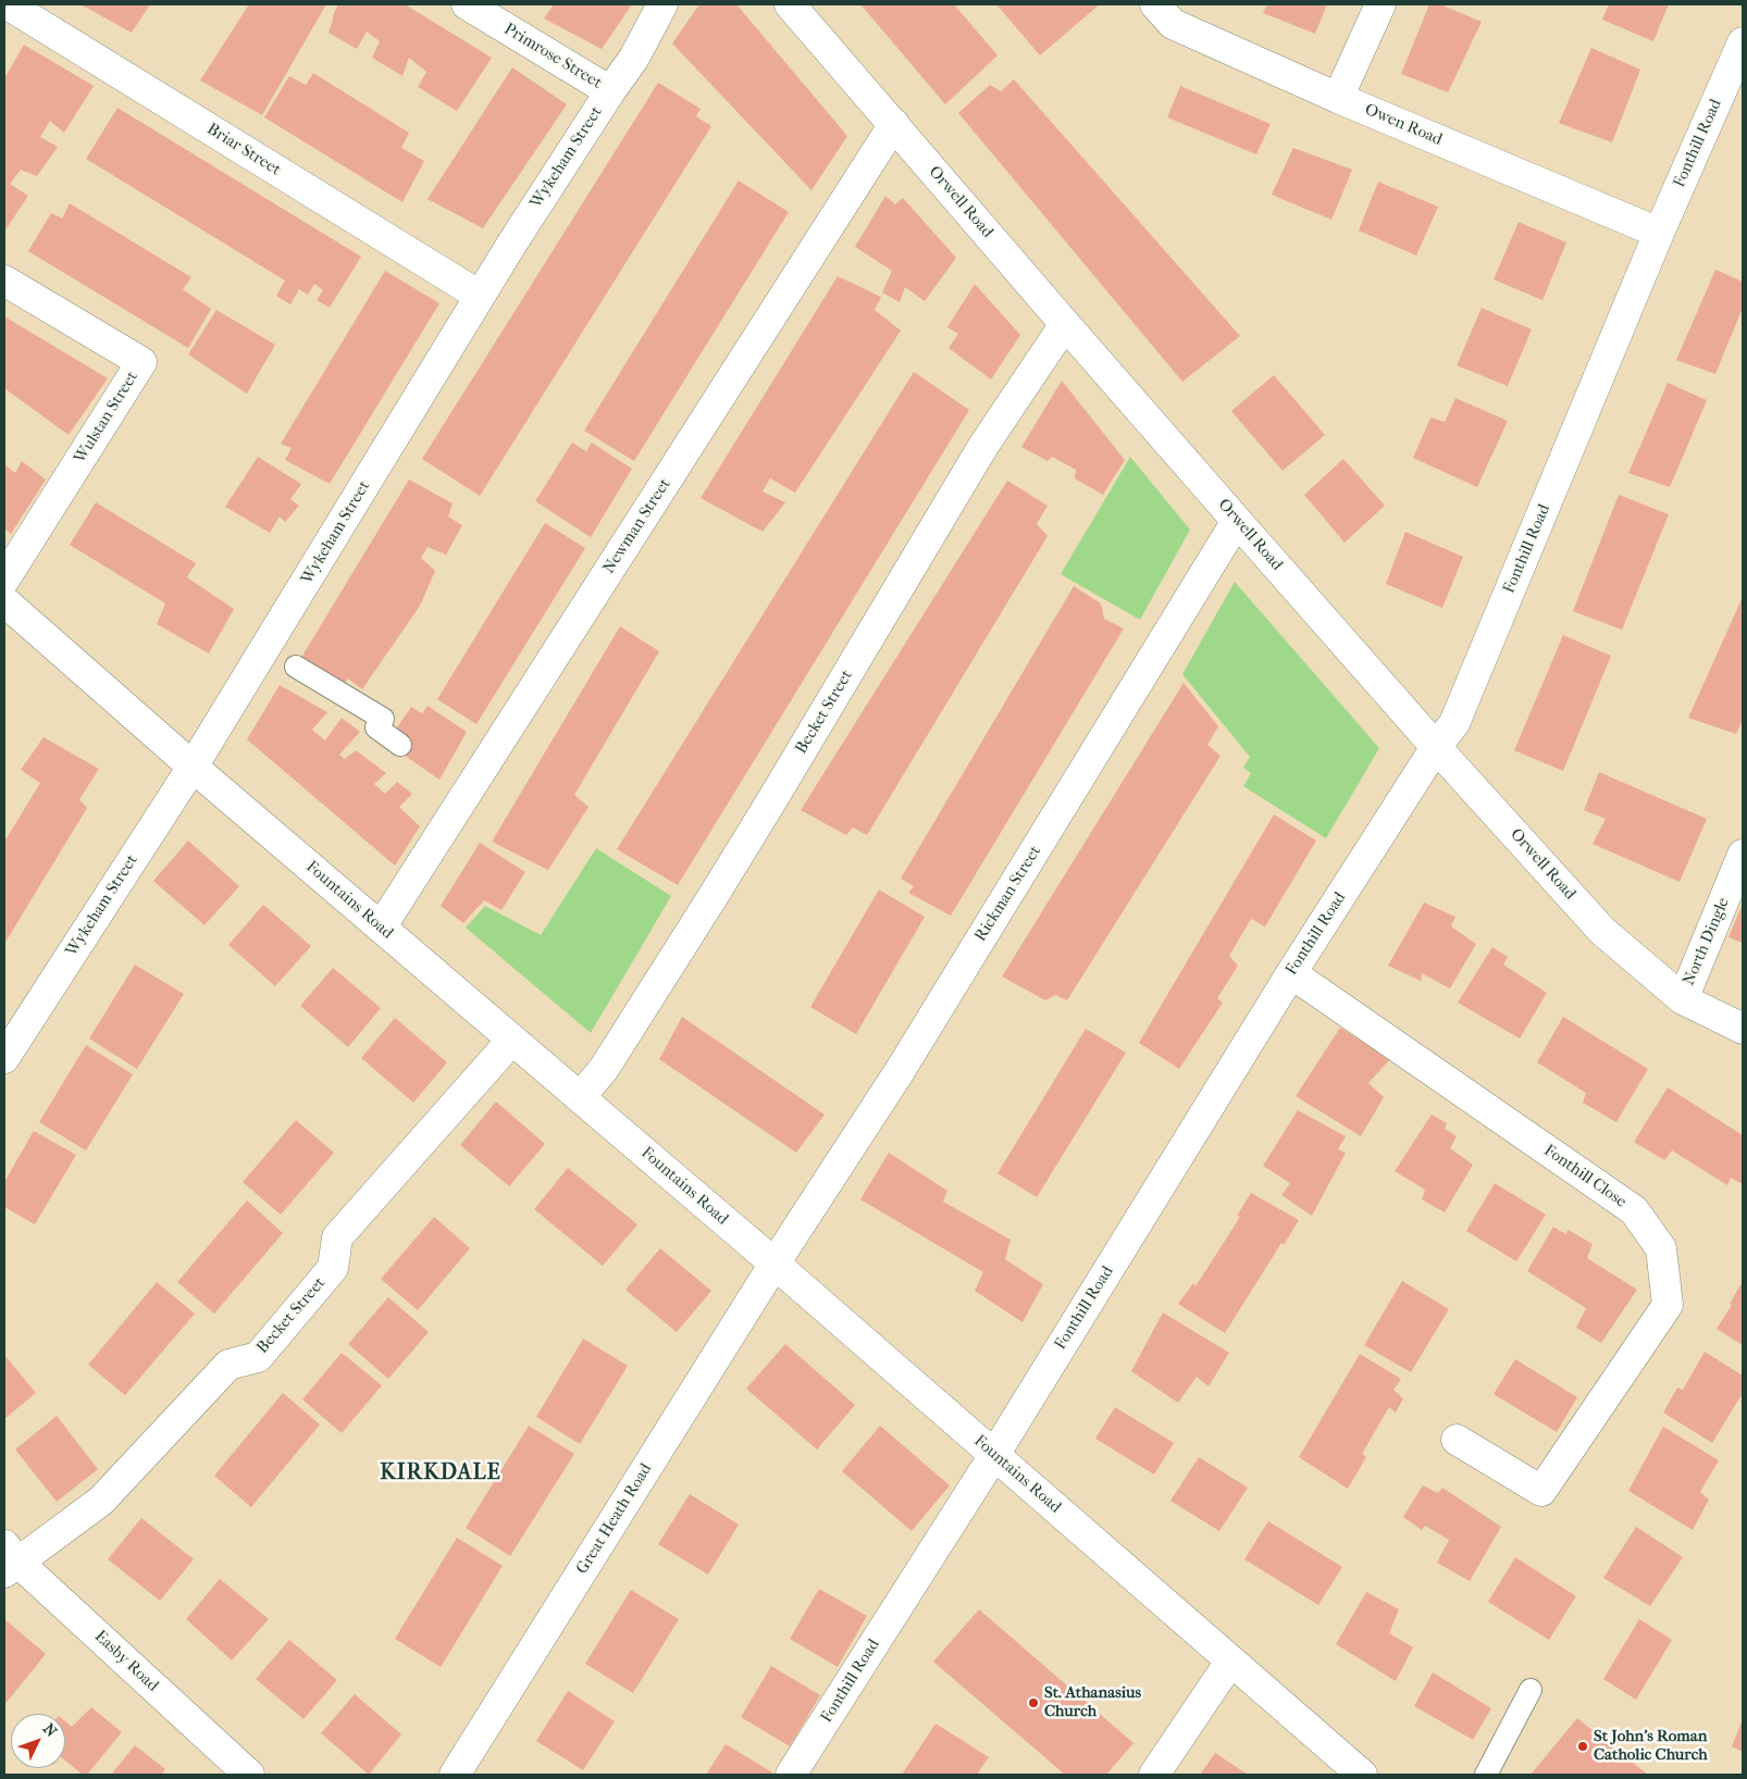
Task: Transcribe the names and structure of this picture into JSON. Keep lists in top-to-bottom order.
{
  "streets": {
    "street": [
      "Primrose Street",
      "Owen Road",
      "Fonthill Road",
      "Briar Street",
      "Wykeham Street",
      "Orwell Road",
      "Wulstan Street",
      "Newman Street",
      "Becket Street",
      "Rickman Street",
      "Fountains Road",
      "North Dingle",
      "Fonthill Close",
      "Great Heath Road",
      "Easby Road"
    ]
  },
  "crossings": [
    ["Primrose Street", "Wykeham Street"],
    ["Owen Road", "Fonthill Road"],
    ["Fonthill Road", "Orwell Road"],
    ["Fonthill Road", "Fountains Road"],
    ["Fonthill Road", "Fonthill Close"],
    ["Briar Street", "Wykeham Street"],
    ["Wykeham Street", "Fountains Road"],
    ["Orwell Road", "Newman Street"],
    ["Orwell Road", "Becket Street"],
    ["Orwell Road", "Rickman Street"],
    ["Orwell Road", "North Dingle"],
    ["Newman Street", "Fountains Road"],
    ["Becket Street", "Fountains Road"],
    ["Becket Street", "Easby Road"],
    ["Rickman Street", "Fountains Road"],
    ["Rickman Street", "Great Heath Road"],
    ["Fountains Road", "Great Heath Road"]
  ],
  "districts": ["KIRKDALE"],
  "places": ["St. Athanasius Church", "St John's Roman Catholic Church"],
  "north": "top right"
}
